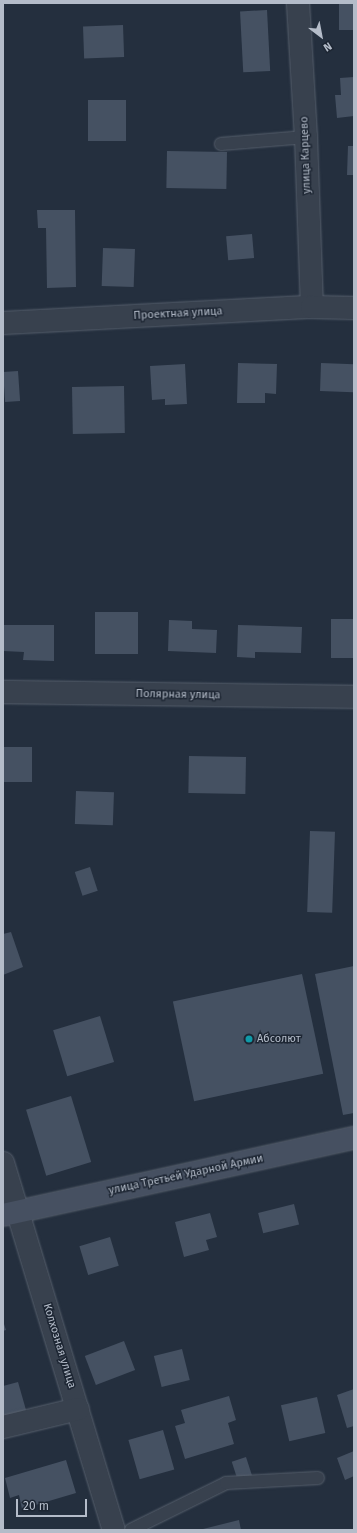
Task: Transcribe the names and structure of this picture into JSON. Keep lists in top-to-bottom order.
{
  "streets": {
    "main road": ["улица Третьей Ударной Армии"],
    "street": [
      "улица Карцево",
      "Проектная улица",
      "Полярная улица",
      "Колхозная улица"
    ]
  },
  "crossings": [
    ["улица Карцево", "Проектная улица"],
    ["улица Третьей Ударной Армии", "Колхозная улица"]
  ],
  "places": ["Абсолют"],
  "scale_bar": "20 m",
  "north": "bottom right"
}
